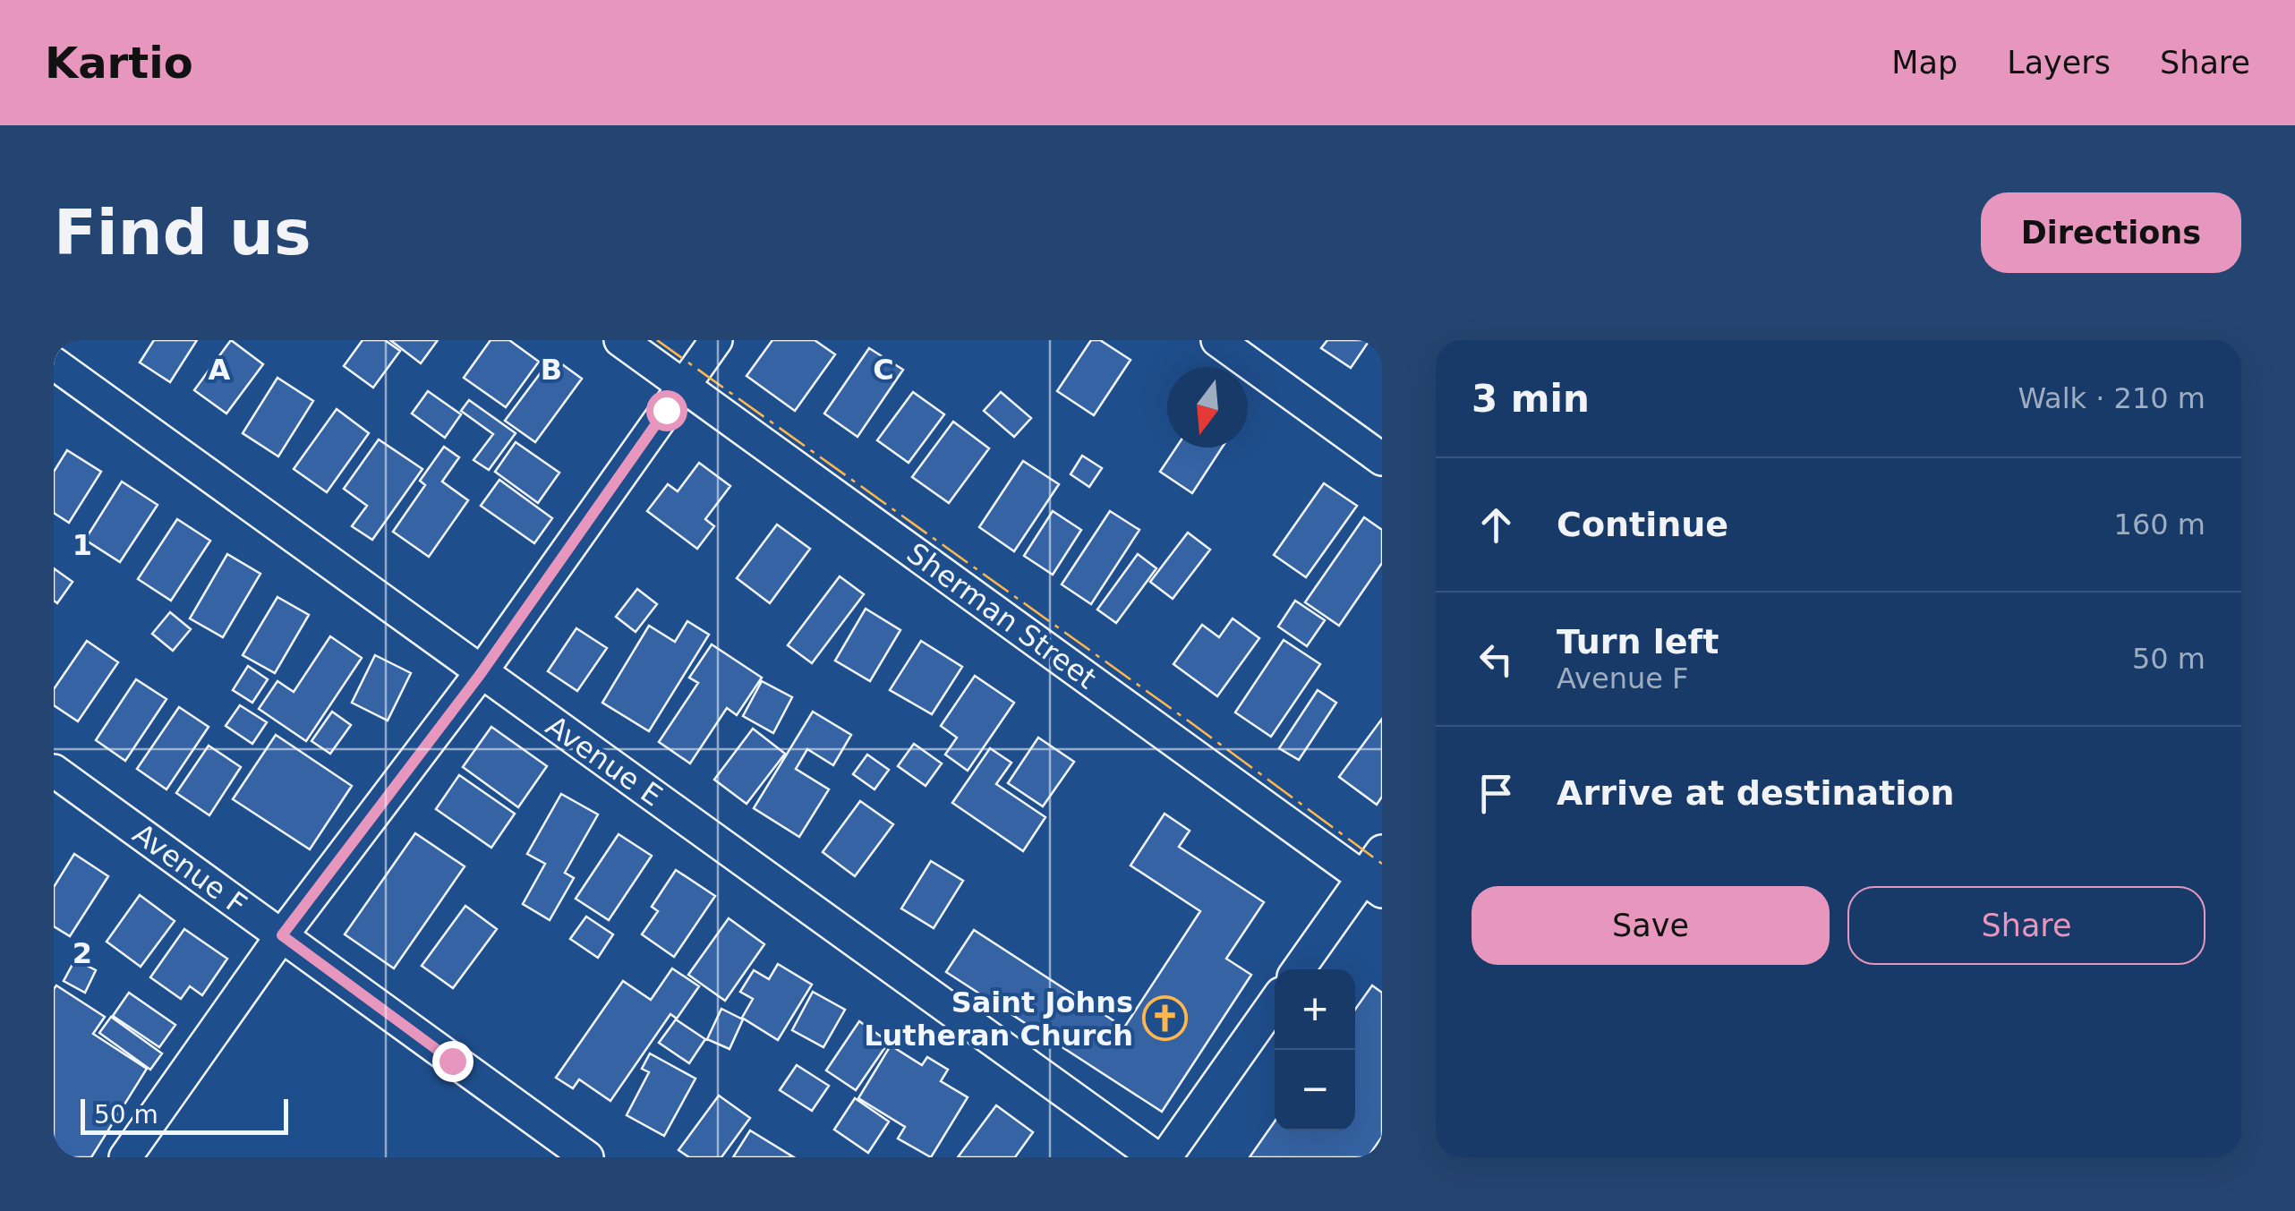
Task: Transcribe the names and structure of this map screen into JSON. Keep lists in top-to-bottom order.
{
  "streets": {
    "street": ["Sherman Street", "Avenue E", "Avenue F"]
  },
  "places": {
    "church": ["Saint Johns Lutheran Church"]
  },
  "scale_bar": "50 m",
  "north": "bottom",
  "page": {
    "header": "Kartio",
    "nav": ["Map", "Layers", "Share"],
    "buttons": [
      "Directions",
      ["Save", "Share"]
    ],
    "title": "Find us",
    "heading": ["3 min", "Walk · 210 m"],
    "list": [
      ["Continue", "160 m"],
      ["Turn left", "Avenue F", "50 m"],
      "Arrive at destination"
    ],
    "map_buttons": ["+", "−"],
    "scale": "50 m"
  },
  "grid": {
    "columns": ["A", "B", "C"],
    "rows": ["1", "2"]
  }
}
